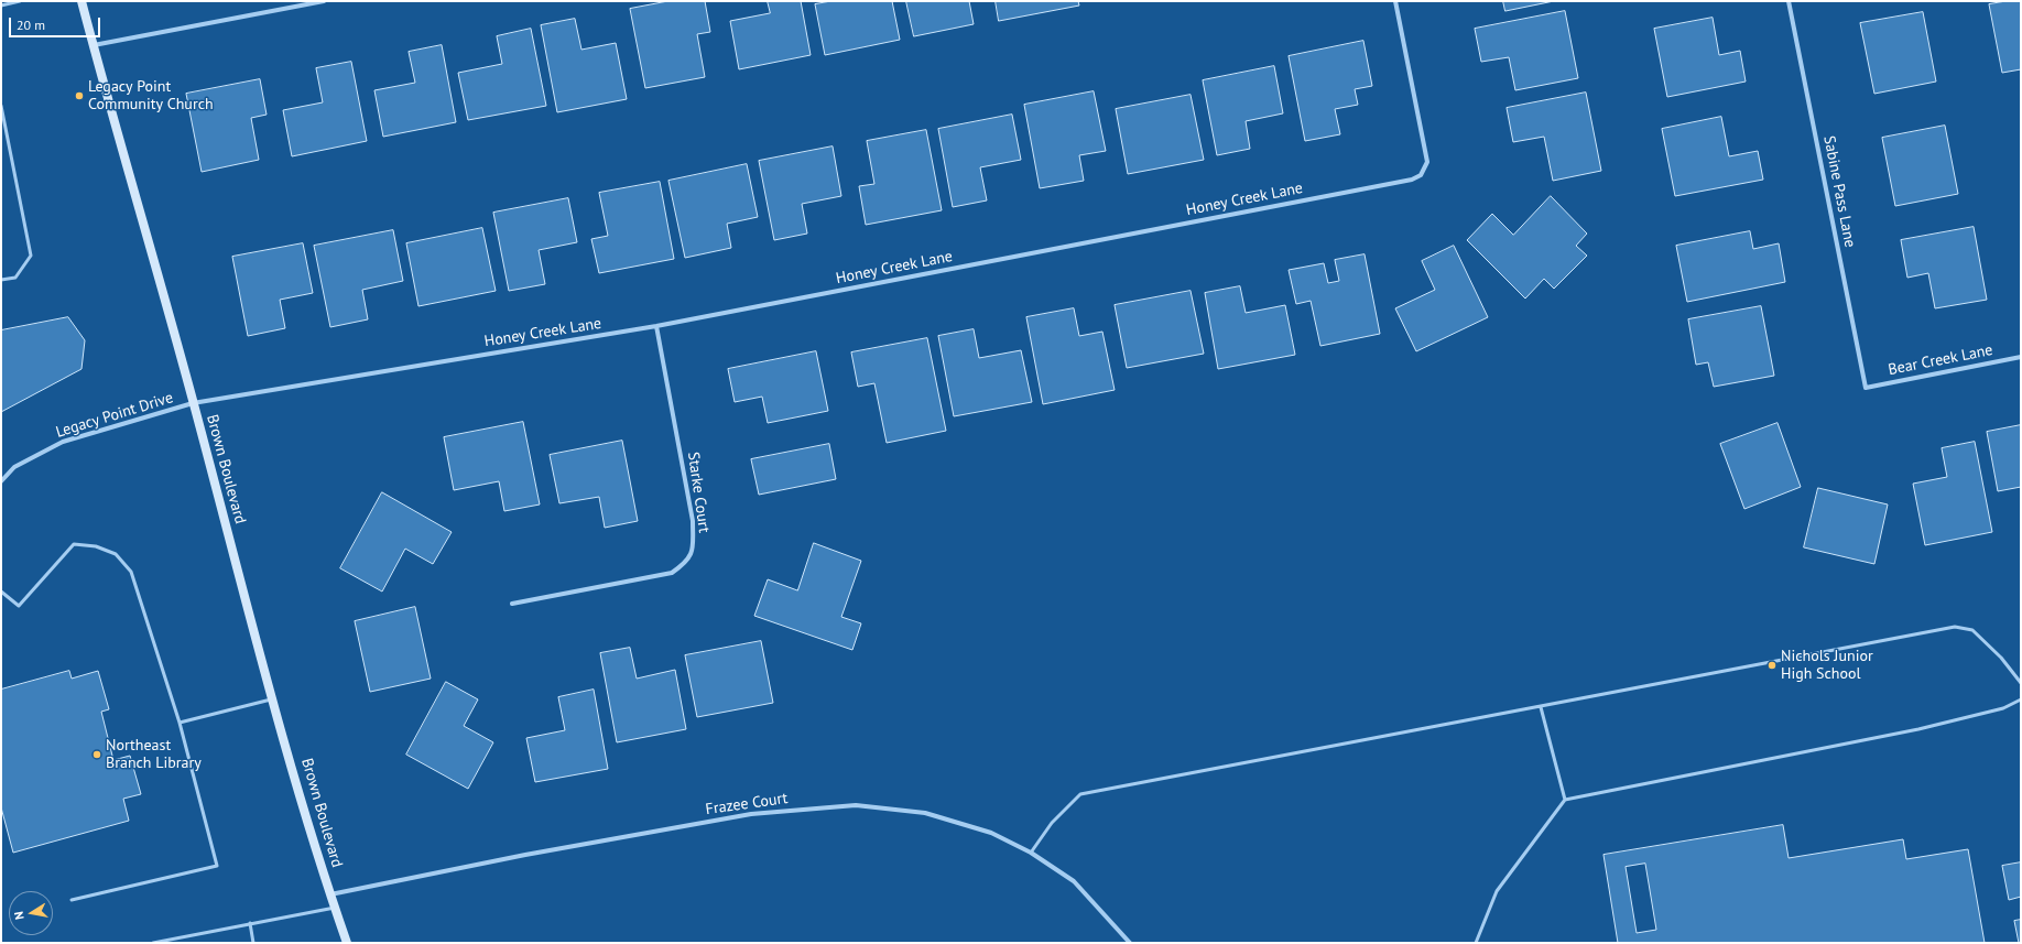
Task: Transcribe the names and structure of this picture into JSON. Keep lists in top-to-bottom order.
{
  "streets": {
    "street": [
      "Sabine Pass Lane",
      "Honey Creek Lane",
      "Bear Creek Lane",
      "Legacy Point Drive",
      "Brown Boulevard",
      "Starke Court",
      "Frazee Court"
    ]
  },
  "crossings": [
    ["Sabine Pass Lane", "Bear Creek Lane"],
    ["Honey Creek Lane", "Legacy Point Drive"],
    ["Honey Creek Lane", "Brown Boulevard"],
    ["Honey Creek Lane", "Starke Court"],
    ["Legacy Point Drive", "Brown Boulevard"],
    ["Brown Boulevard", "Frazee Court"]
  ],
  "places": ["Legacy Point Community Church", "Nichols Junior High School", "Northeast Branch Library"],
  "scale_bar": "20 m",
  "north": "left"
}
